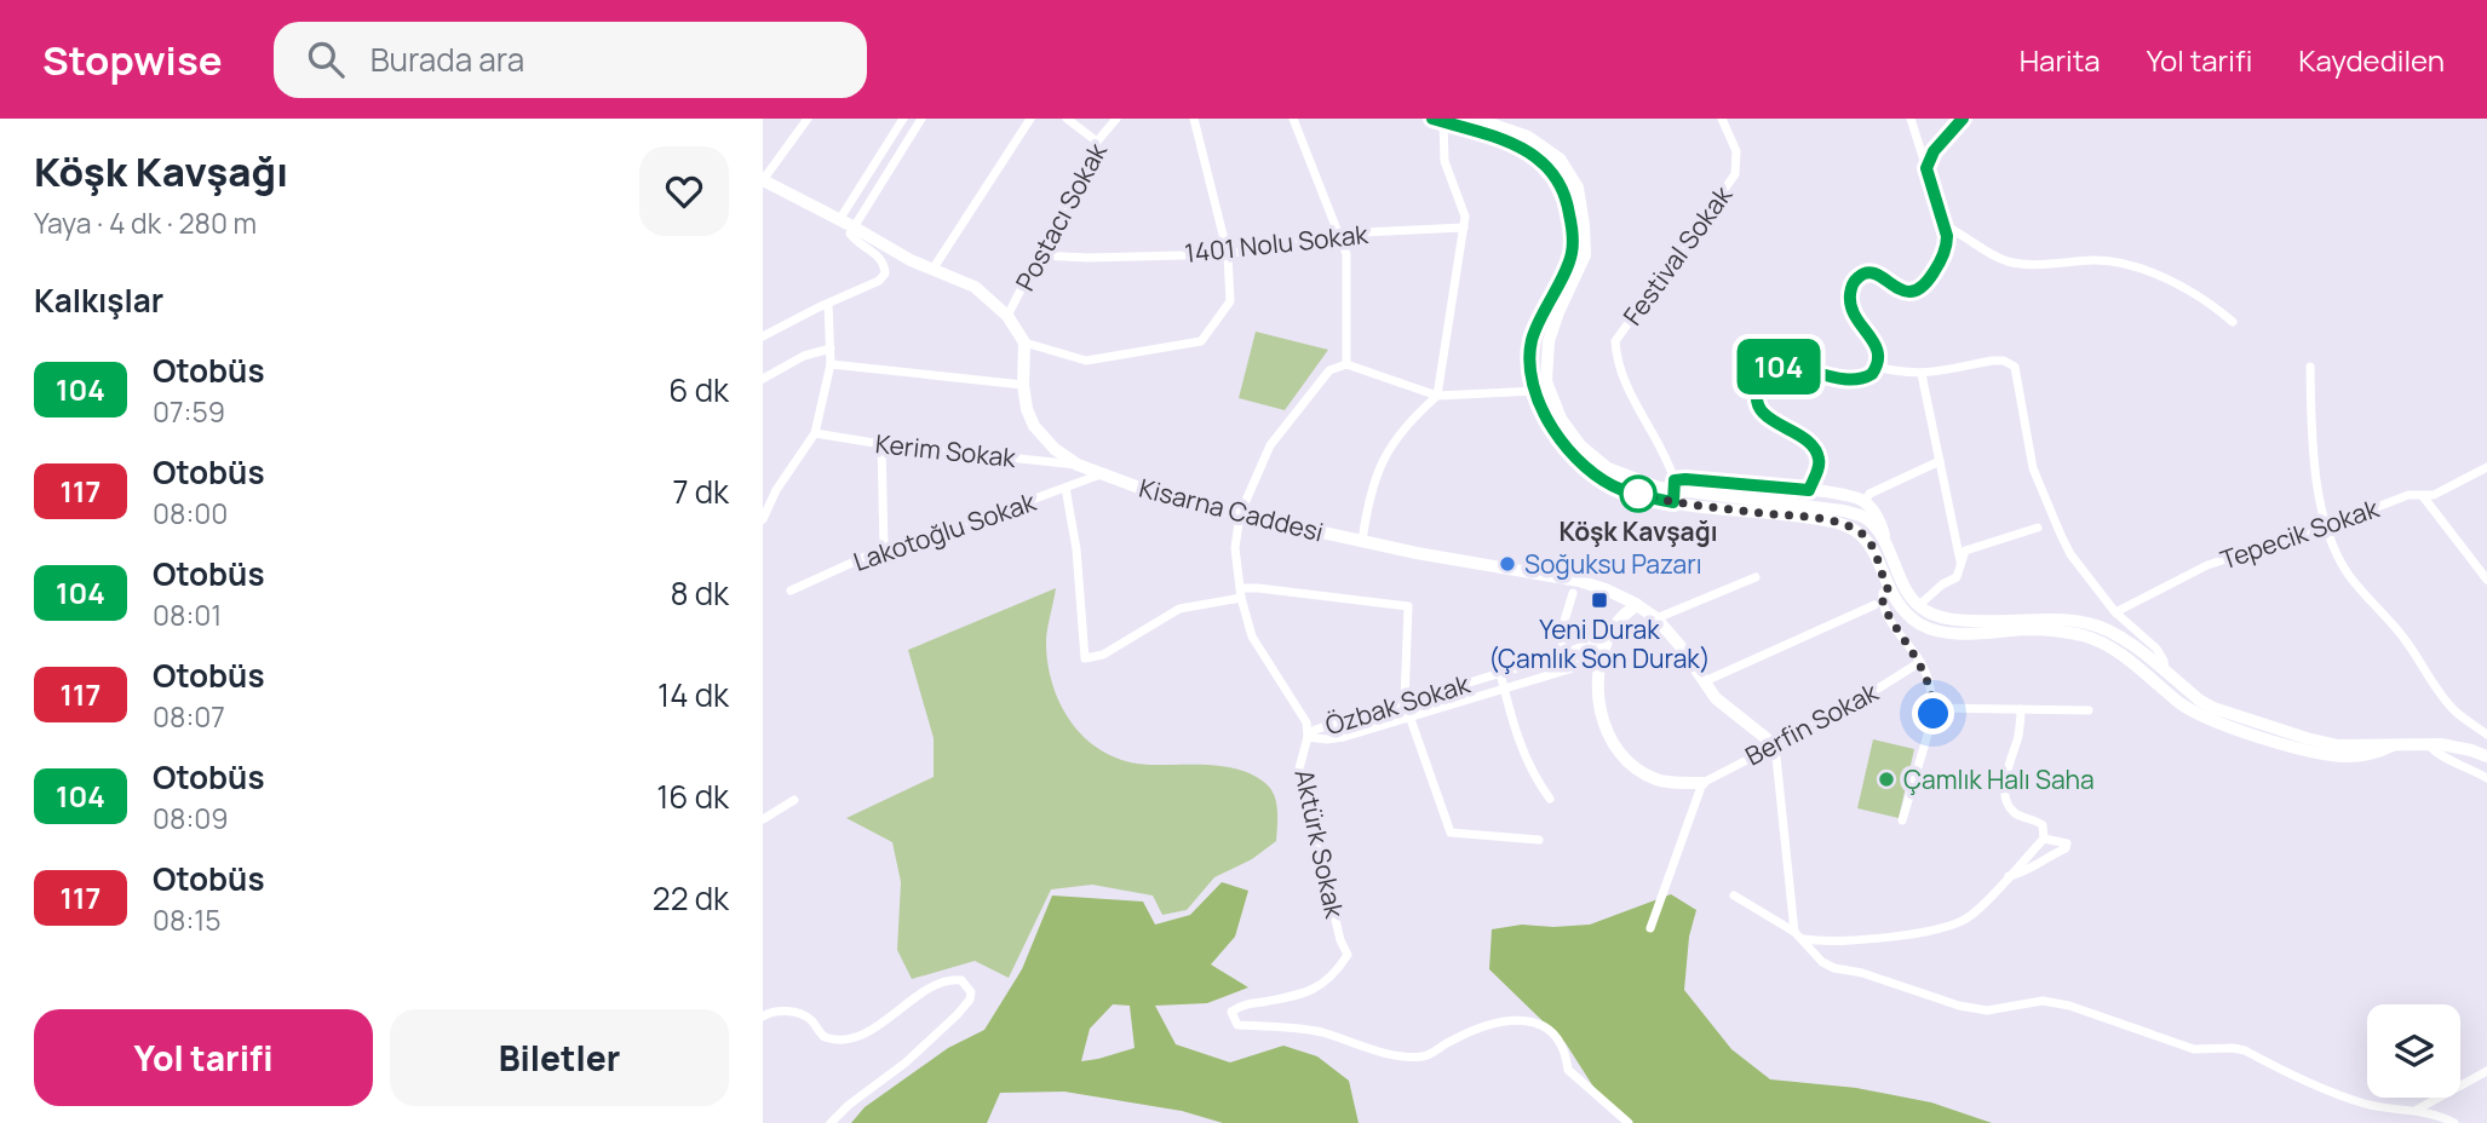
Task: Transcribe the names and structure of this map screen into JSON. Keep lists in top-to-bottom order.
{
  "streets": {
    "street": [
      "Postacı Sokak",
      "1401 Nolu Sokak",
      "Festival Sokak",
      "Kerim Sokak",
      "Kisarna Caddesi",
      "Lakotoğlu Sokak",
      "Tepecik Sokak",
      "Özbak Sokak",
      "Berfin Sokak",
      "Aktürk Sokak"
    ]
  },
  "crossings": [
    ["Postacı Sokak", "1401 Nolu Sokak"],
    ["Kerim Sokak", "Kisarna Caddesi"],
    ["Kisarna Caddesi", "Lakotoğlu Sokak"],
    ["Kisarna Caddesi", "Berfin Sokak"],
    ["Kisarna Caddesi", "Aktürk Sokak"],
    ["Özbak Sokak", "Aktürk Sokak"]
  ],
  "places": {
    "other": ["Köşk Kavşağı", "Soğuksu Pazarı", "Çamlık Halı Saha"],
    "transit": ["Yeni Durak (Çamlık Son Durak)"]
  },
  "lines": ["bus line 104"],
  "page": {
    "header": "Stopwise",
    "search": "Burada ara",
    "nav": ["Harita", "Yol tarifi", "Kaydedilen"],
    "heading": [
      ["Köşk Kavşağı", "Yaya · 4 dk · 280 m"],
      "Kalkışlar"
    ],
    "on_map": "104",
    "list": [
      {
        "mark": "104",
        "name": "Otobüs",
        "note": "07:59",
        "value": "6 dk"
      },
      {
        "mark": "117",
        "name": "Otobüs",
        "note": "08:00",
        "value": "7 dk"
      },
      {
        "mark": "104",
        "name": "Otobüs",
        "note": "08:01",
        "value": "8 dk"
      },
      {
        "mark": "117",
        "name": "Otobüs",
        "note": "08:07",
        "value": "14 dk"
      },
      {
        "mark": "104",
        "name": "Otobüs",
        "note": "08:09",
        "value": "16 dk"
      },
      {
        "mark": "117",
        "name": "Otobüs",
        "note": "08:15",
        "value": "22 dk"
      }
    ],
    "buttons": ["Yol tarifi", "Biletler"]
  }
}
